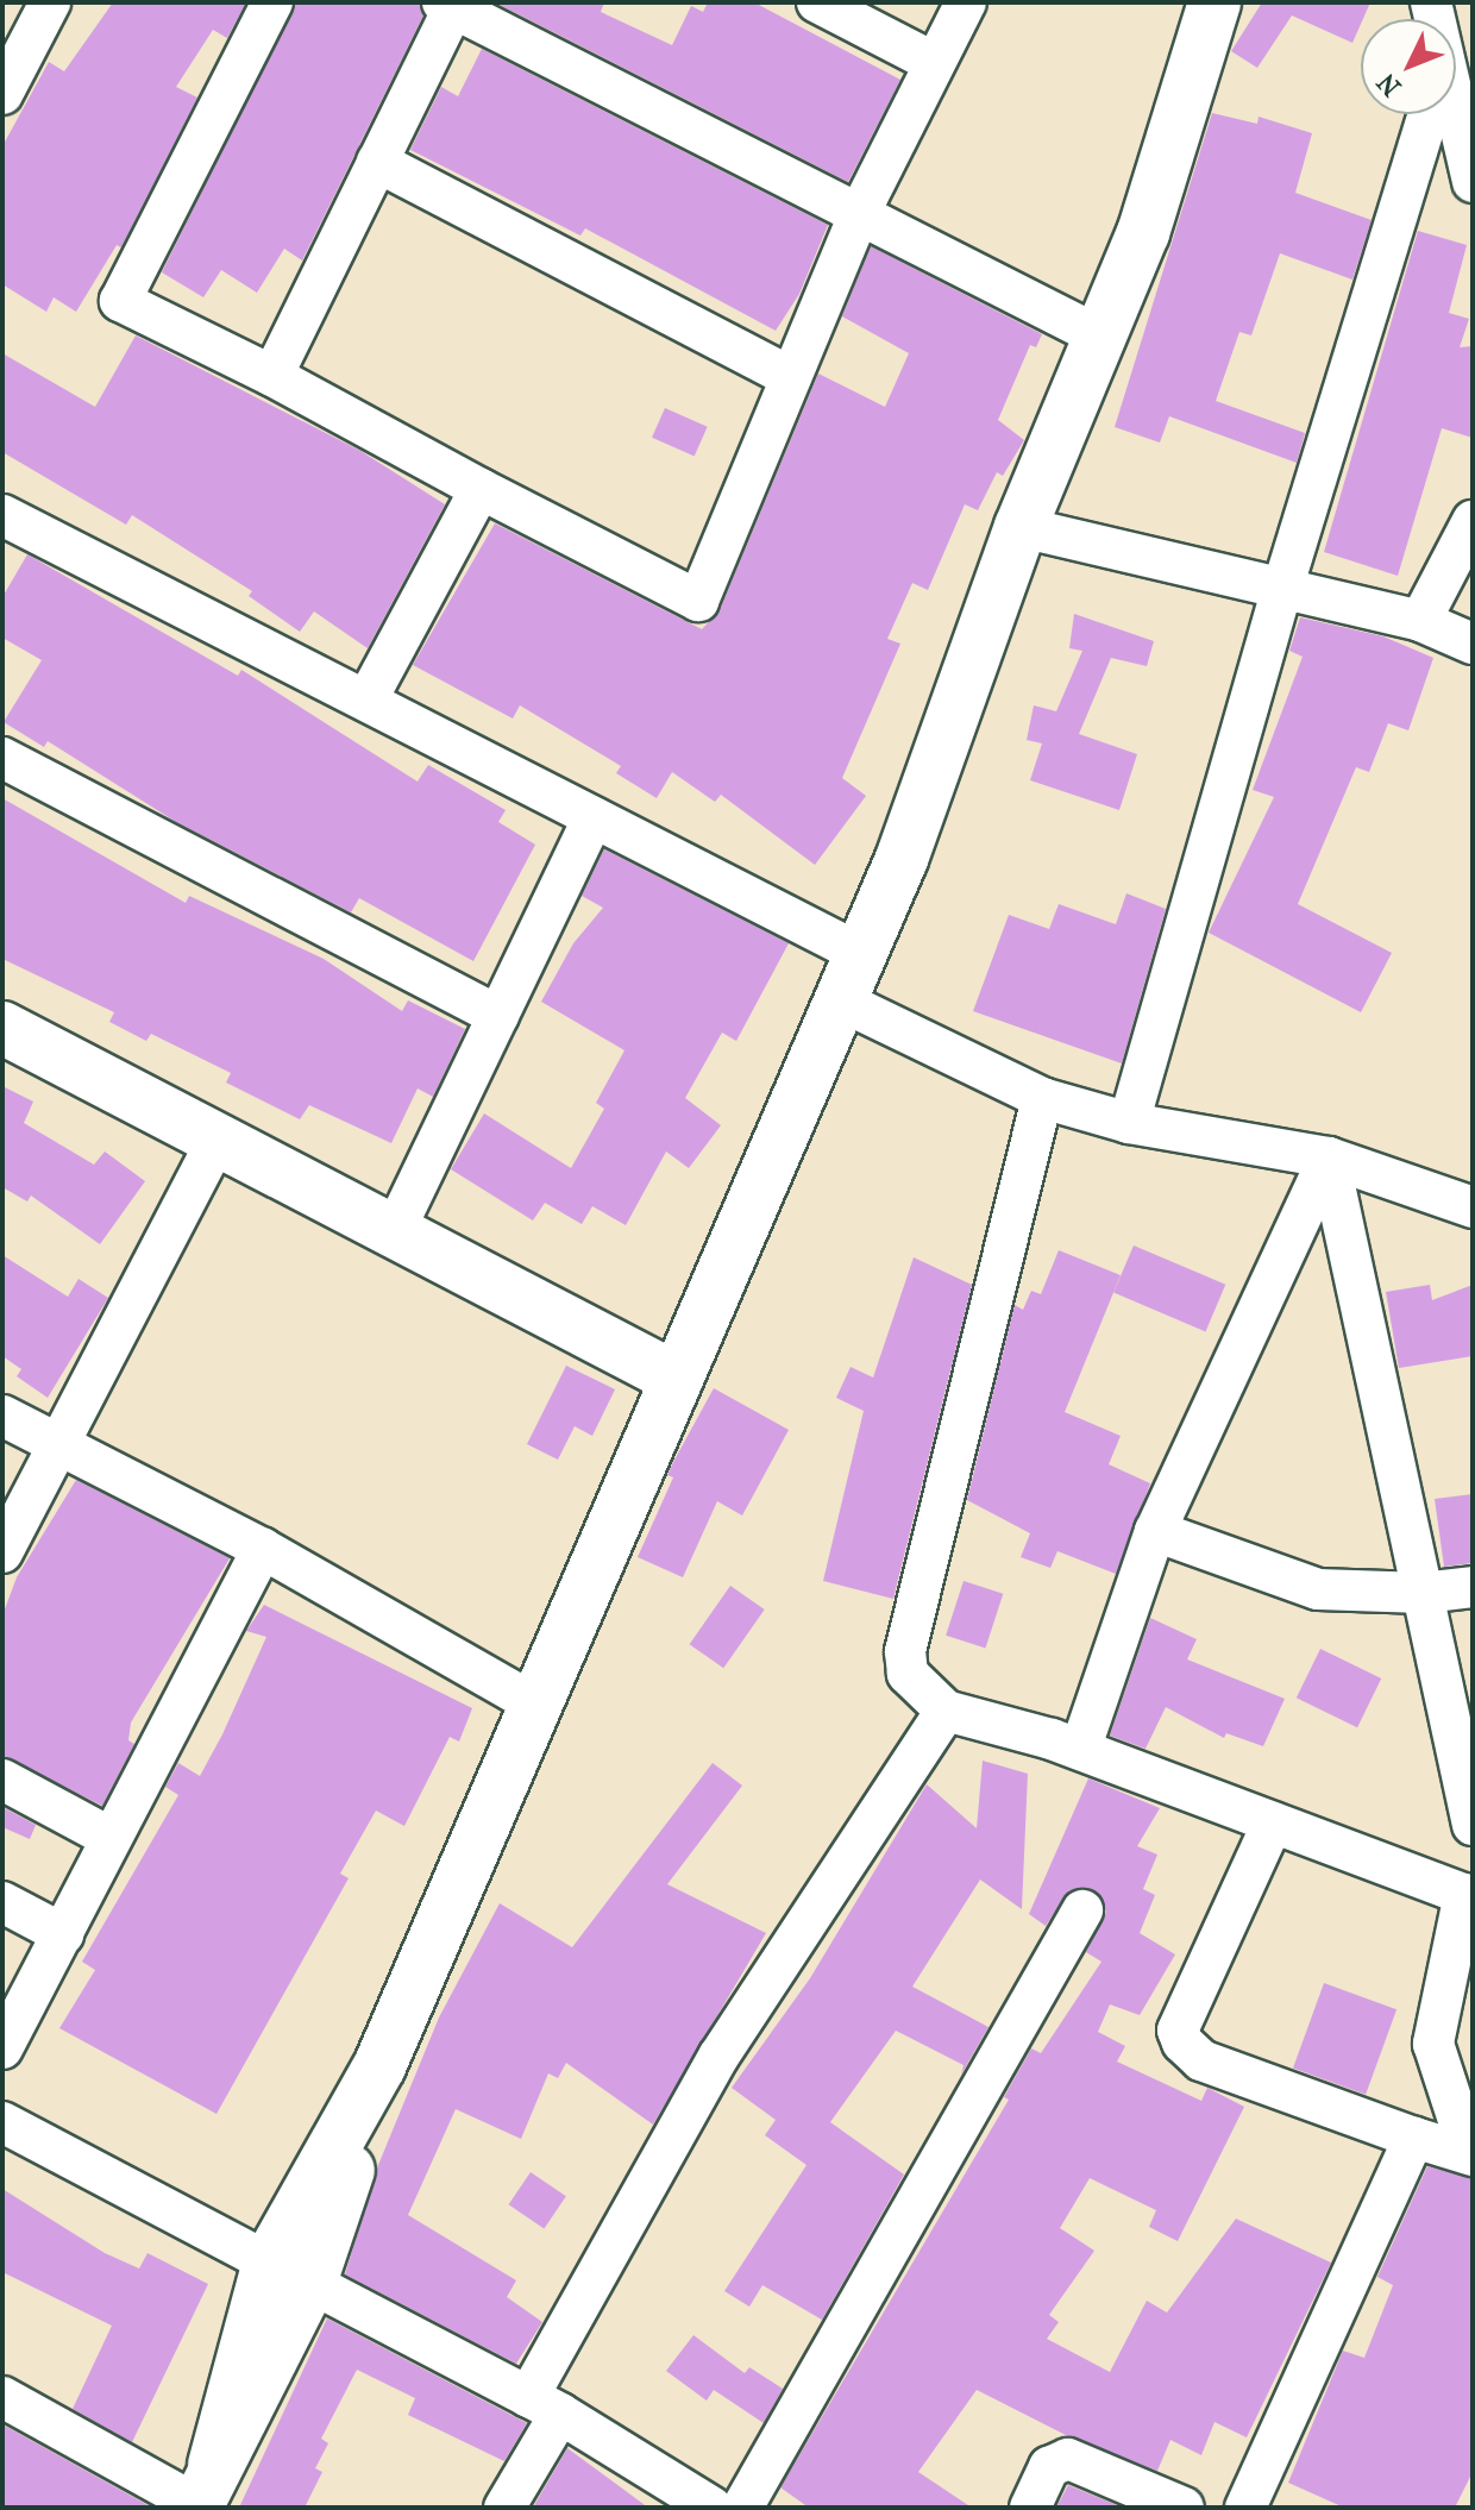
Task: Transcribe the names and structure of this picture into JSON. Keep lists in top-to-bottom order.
{
  "north": "bottom left"
}
